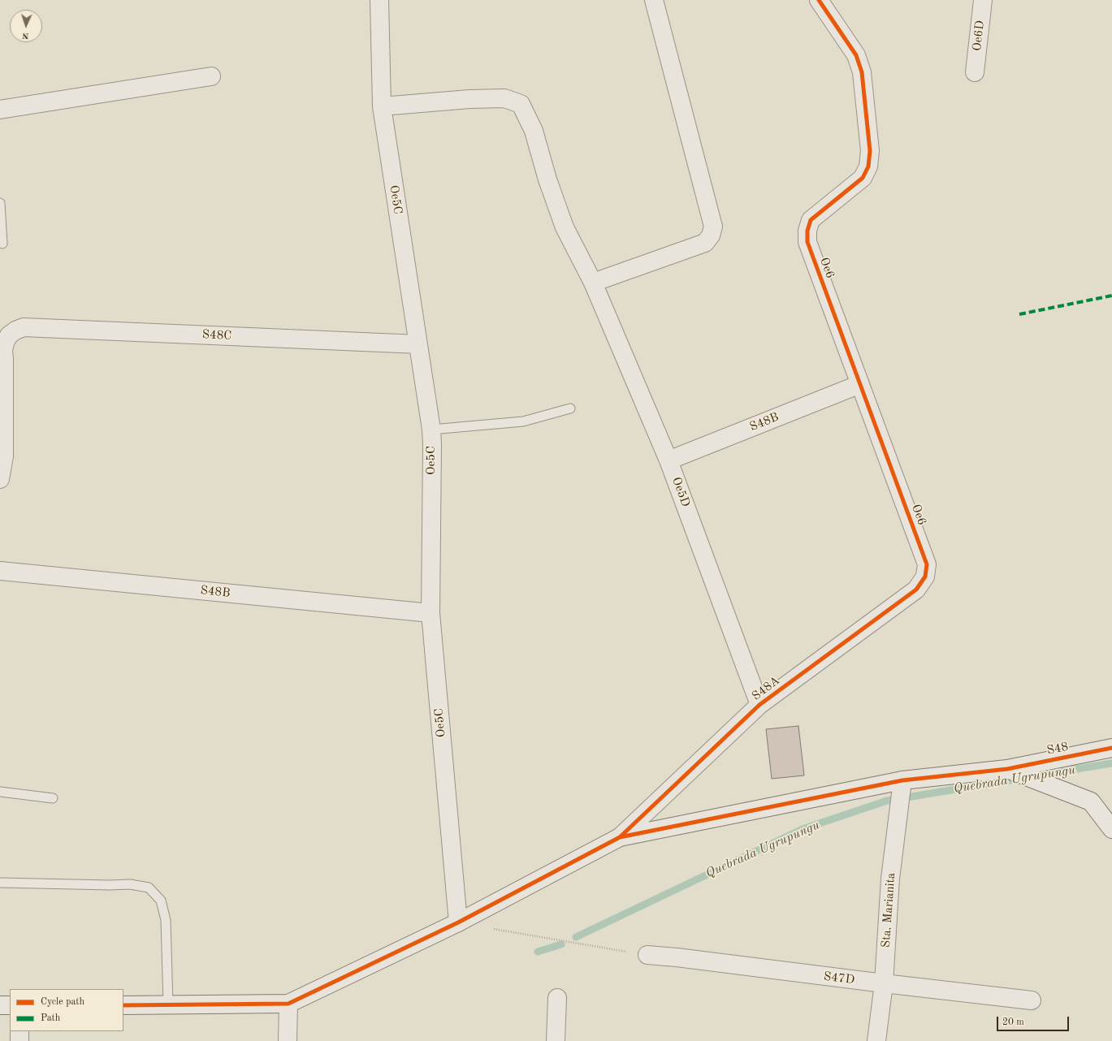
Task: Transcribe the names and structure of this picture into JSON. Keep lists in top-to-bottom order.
{
  "streets": {
    "street": [
      "Oe6D",
      "Oe5C",
      "Oe6",
      "S48C",
      "S48B",
      "Oe5D",
      "S48A",
      "S48",
      "Sta. Marianita",
      "S47D"
    ]
  },
  "crossings": [
    ["Oe5C", "S48C"],
    ["Oe5C", "S48B"],
    ["Oe5C", "Oe5D"],
    ["Oe6", "S48B"],
    ["Oe6", "S48A"],
    ["S48B", "Oe5D"],
    ["Oe5D", "S48A"],
    ["S48A", "S48"],
    ["S48", "Sta. Marianita"],
    ["Sta. Marianita", "S47D"]
  ],
  "water": ["Quebrada Ugrupungu"],
  "legend": ["Cycle path", "Path"],
  "scale_bar": "20 m",
  "north": "bottom"
}
